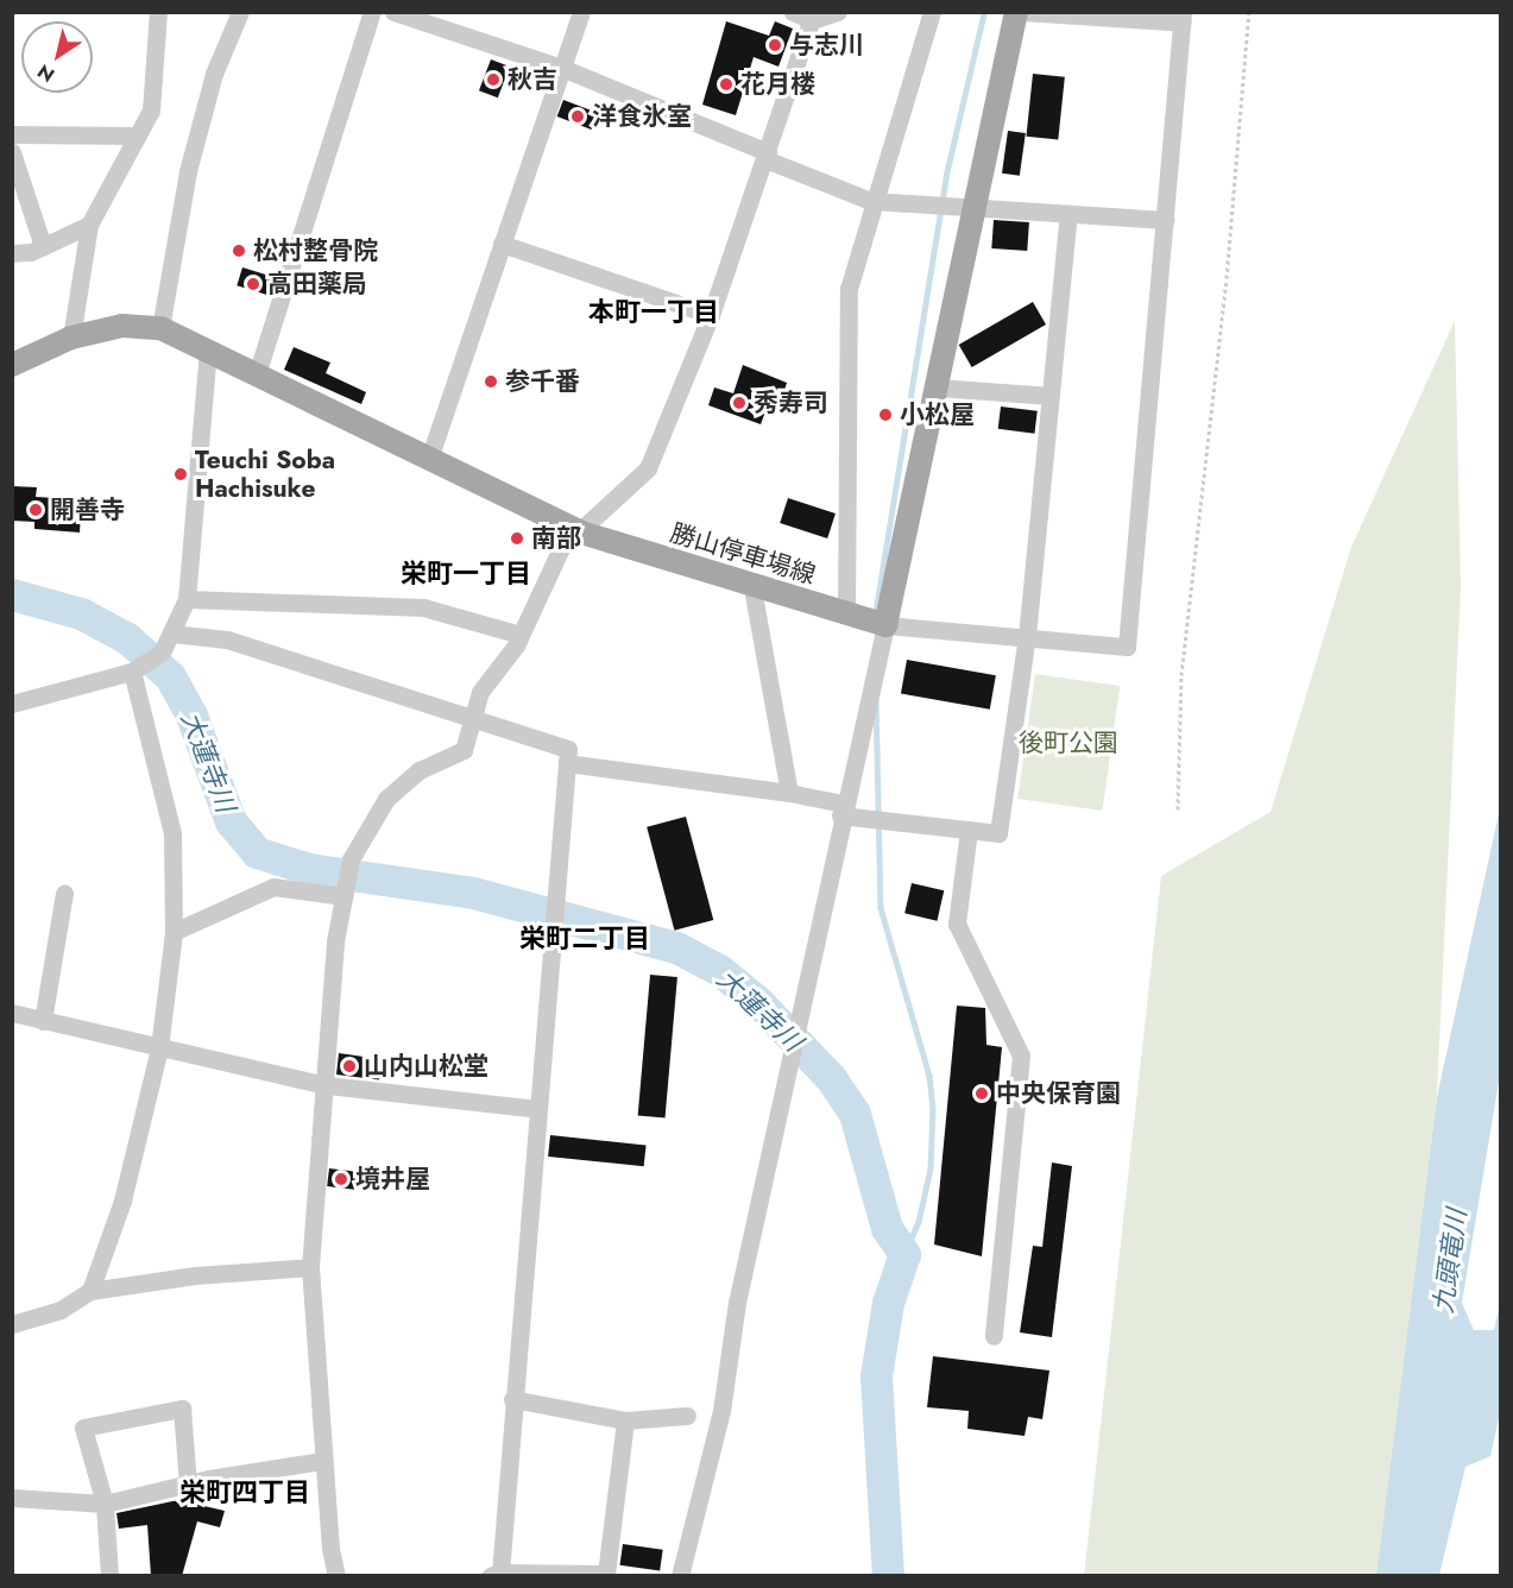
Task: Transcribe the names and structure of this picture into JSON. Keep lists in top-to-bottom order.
{
  "streets": {
    "main road": ["勝山停車場線"]
  },
  "districts": [
    "本町一丁目",
    "栄町一丁目",
    "栄町二丁目",
    "栄町四丁目"
  ],
  "water": ["大蓮寺川", "九頭竜川"],
  "parks": ["後町公園"],
  "places": [
    "与志川",
    "秋吉",
    "花月楼",
    "洋食氷室",
    "松村整骨院",
    "高田薬局",
    "参千番",
    "秀寿司",
    "小松屋",
    "Teuchi Soba Hachisuke",
    "開善寺",
    "南部",
    "山内山松堂",
    "中央保育園",
    "境井屋"
  ],
  "north": "bottom left"
}
